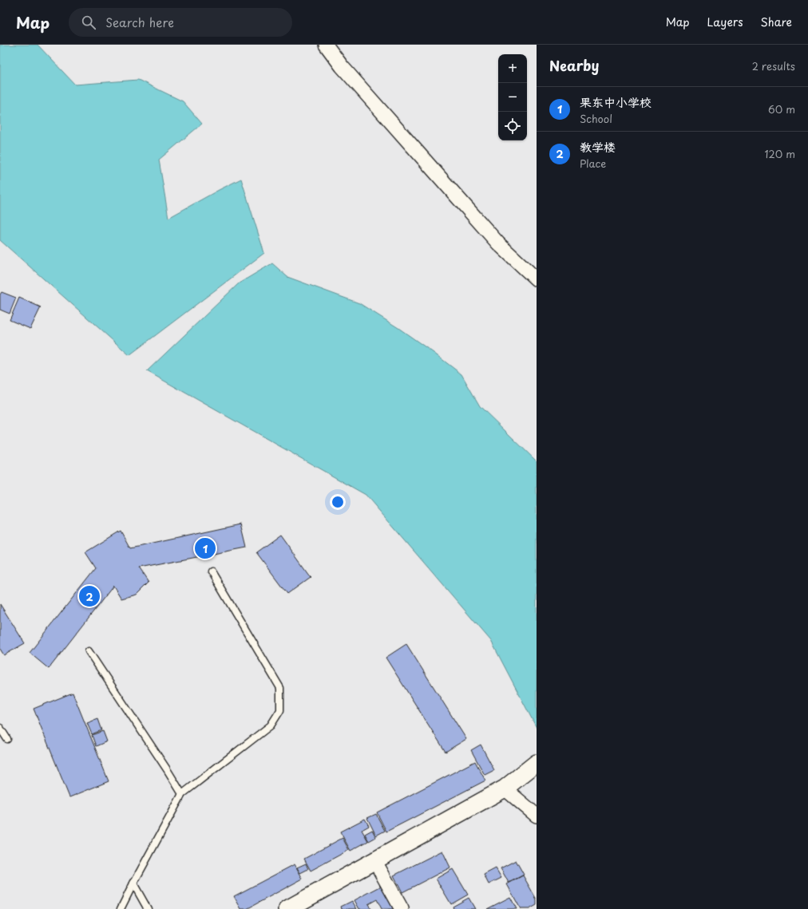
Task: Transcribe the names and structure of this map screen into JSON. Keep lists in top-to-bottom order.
{
  "page": {
    "header": "Map",
    "search": "Search here",
    "nav": ["Map", "Layers", "Share"],
    "heading": ["Nearby", "2 results"],
    "map_buttons": ["+", "−"],
    "list": [
      {
        "mark": "1",
        "name": "果东中小学校",
        "note": "School",
        "value": "60 m"
      },
      {
        "mark": "2",
        "name": "教学楼",
        "note": "Place",
        "value": "120 m"
      }
    ],
    "pins": ["1", "2"]
  }
}
